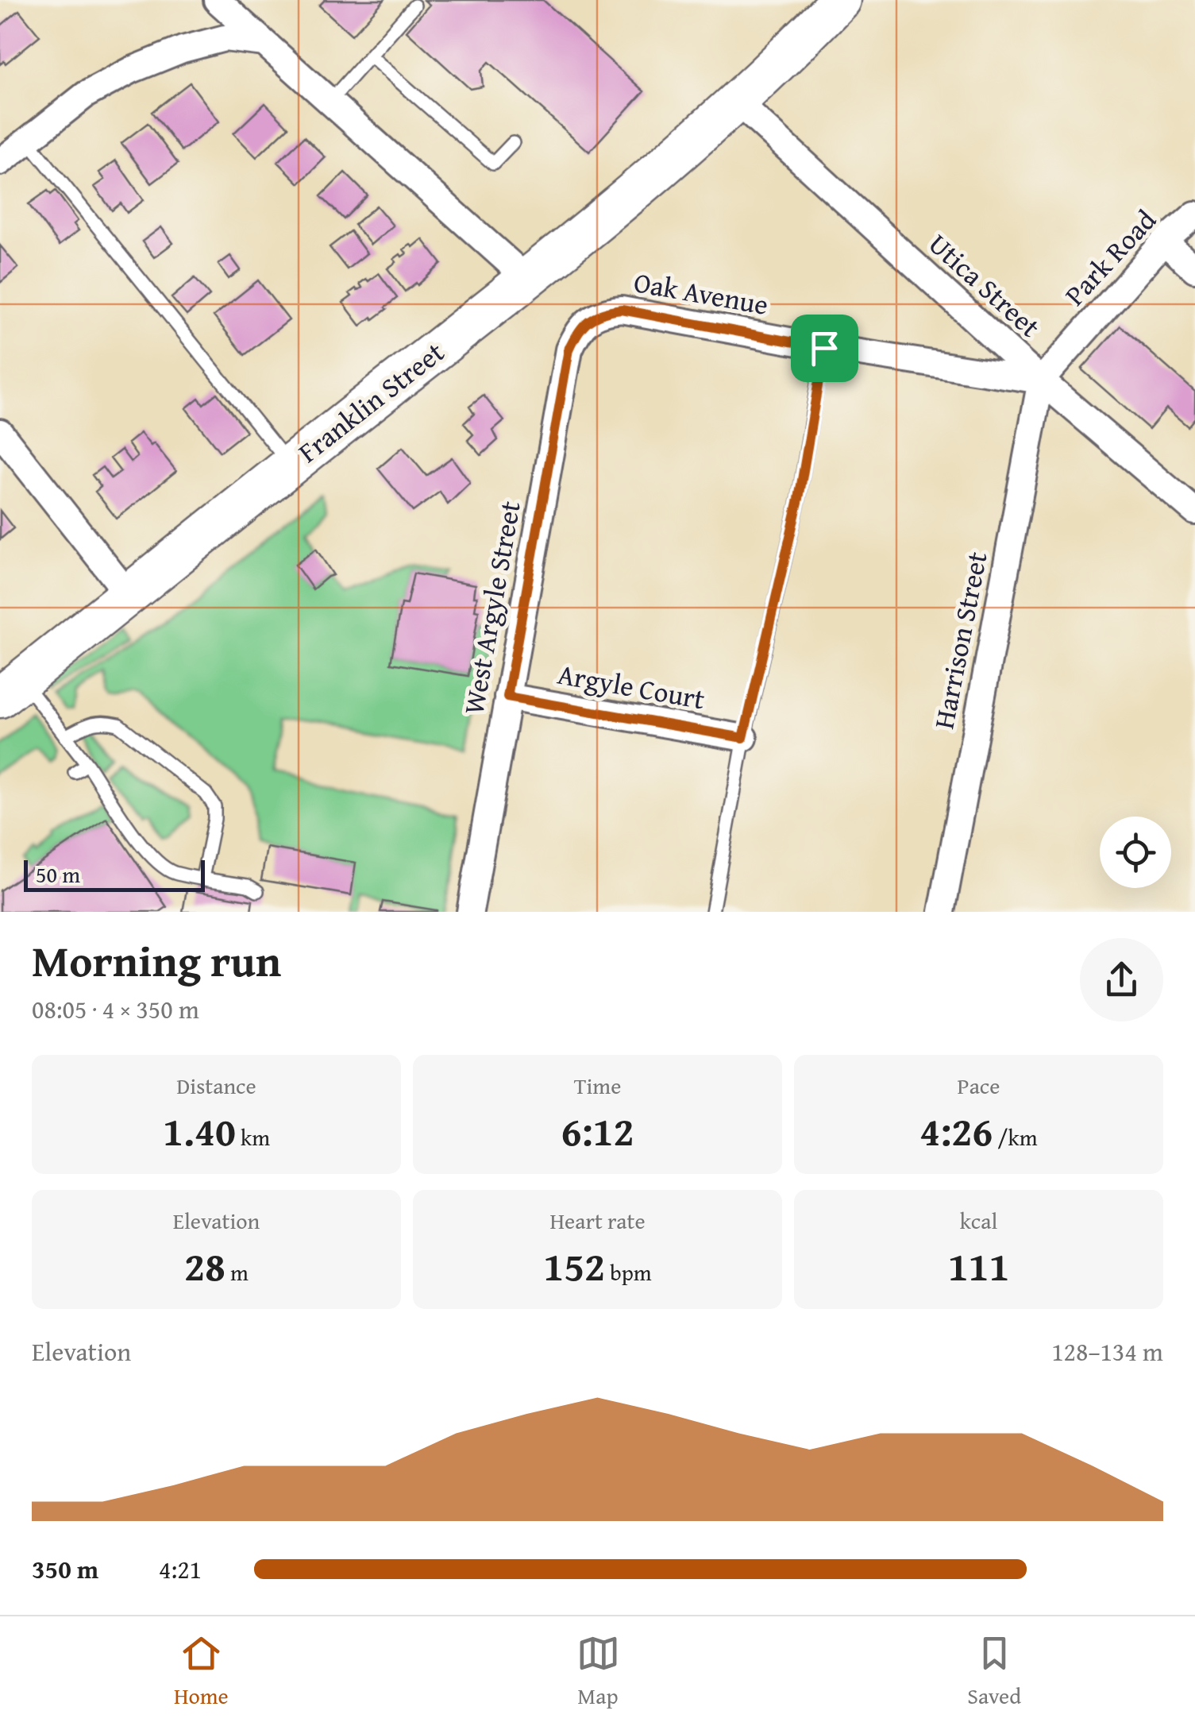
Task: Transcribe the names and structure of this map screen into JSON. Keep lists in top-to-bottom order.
{
  "streets": {
    "main road": ["Franklin Street"],
    "street": [
      "Park Road",
      "Utica Street",
      "Oak Avenue",
      "West Argyle Street",
      "Harrison Street",
      "Argyle Court"
    ]
  },
  "crossings": [
    ["Park Road", "Utica Street"],
    ["Park Road", "Oak Avenue"],
    ["Park Road", "Harrison Street"],
    ["Utica Street", "Oak Avenue"],
    ["Utica Street", "Franklin Street"],
    ["Utica Street", "Harrison Street"],
    ["Oak Avenue", "West Argyle Street"],
    ["Oak Avenue", "Harrison Street"],
    ["West Argyle Street", "Argyle Court"]
  ],
  "scale_bar": "50 m",
  "page": {
    "scale": "50 m",
    "heading": ["Morning run", "08:05 · 4 × 350 m"],
    "stats": [
      ["Distance", "1.40 km"],
      ["Time", "6:12"],
      ["Pace", "4:26 /km"],
      ["Elevation", "28 m"],
      ["Heart rate", "152 bpm"],
      ["kcal", "111"]
    ],
    "chart": ["Elevation", "128–134 m"],
    "list": [
      {
        "name": "350 m",
        "note": "4:21"
      }
    ],
    "tabs": ["Home", "Map", "Saved"]
  }
}
